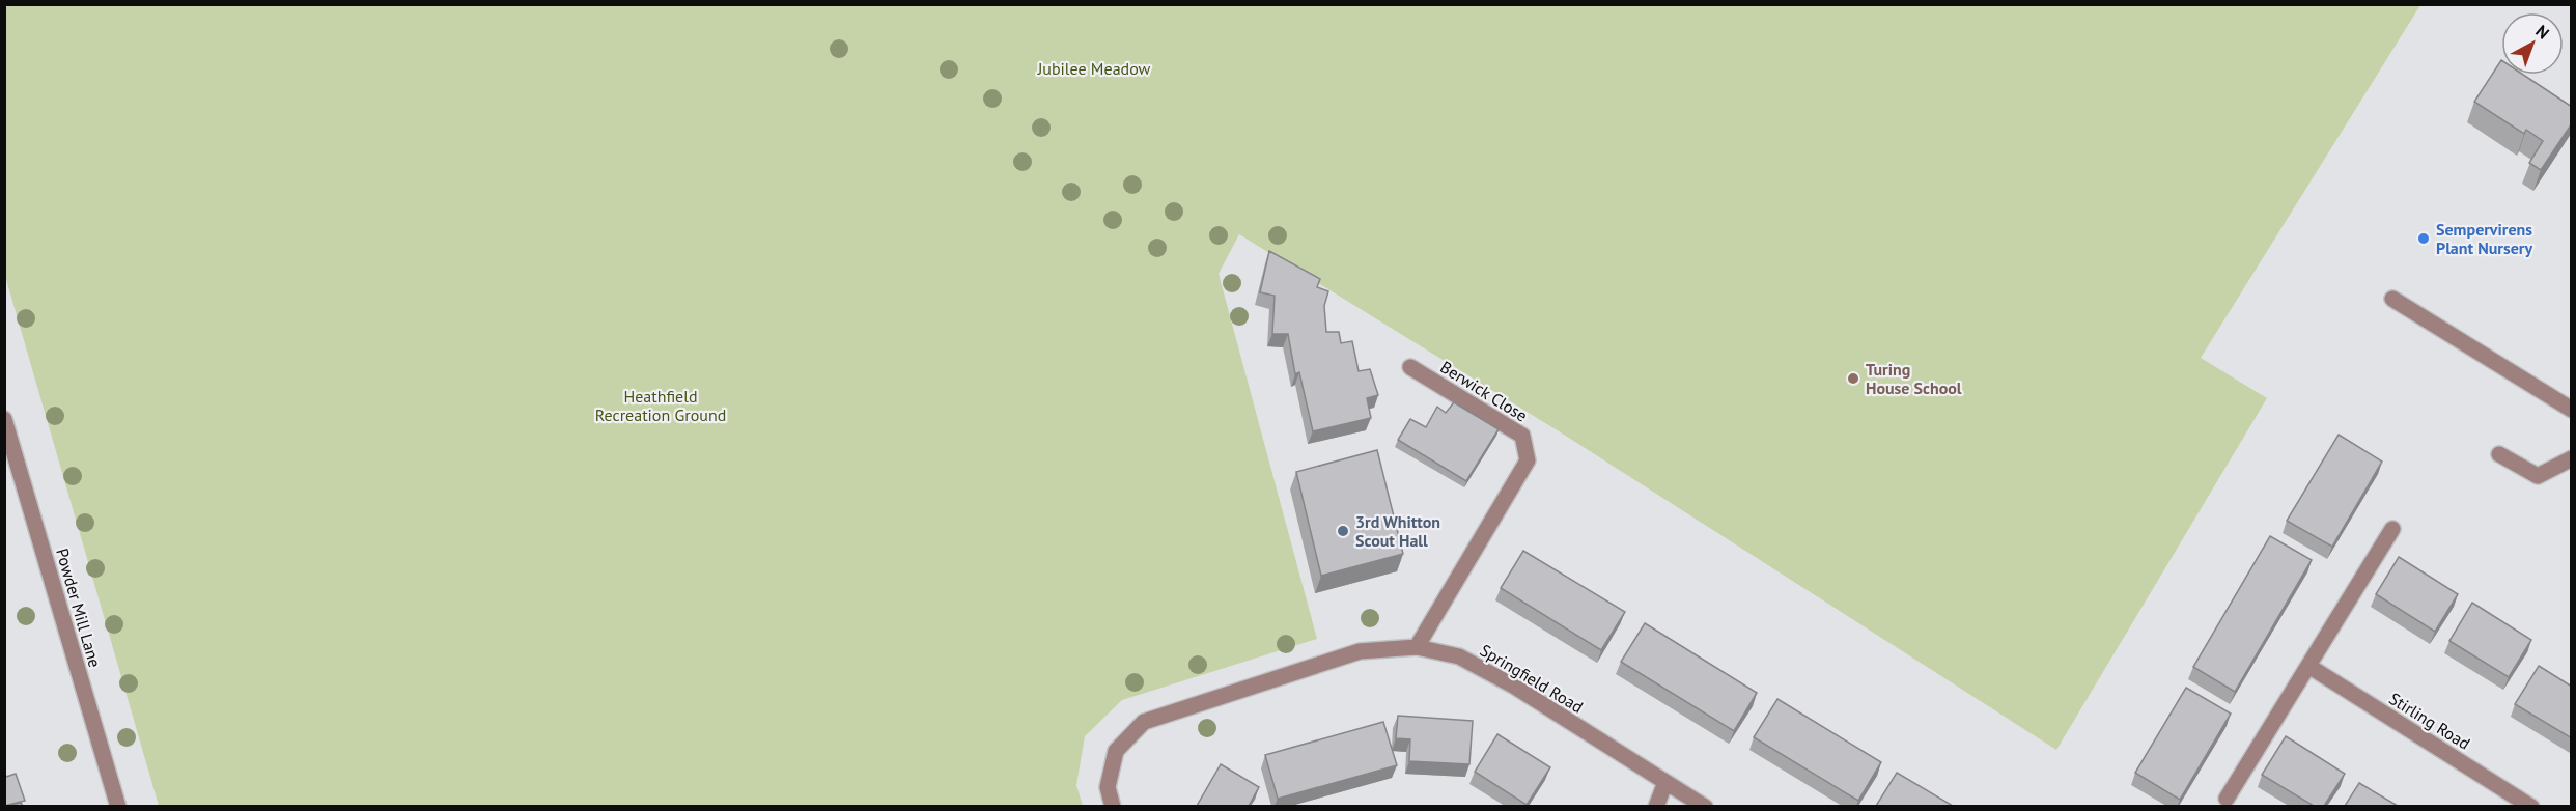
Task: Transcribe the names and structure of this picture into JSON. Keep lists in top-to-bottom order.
{
  "streets": {
    "street": [
      "Berwick Close",
      "Powder Mill Lane",
      "Springfield Road",
      "Stirling Road"
    ]
  },
  "crossings": [
    ["Berwick Close", "Springfield Road"]
  ],
  "parks": ["Jubilee Meadow", "Heathfield Recreation Ground"],
  "places": ["Sempervirens Plant Nursery", "Turing House School", "3rd Whitton Scout Hall"],
  "north": "top right"
}
